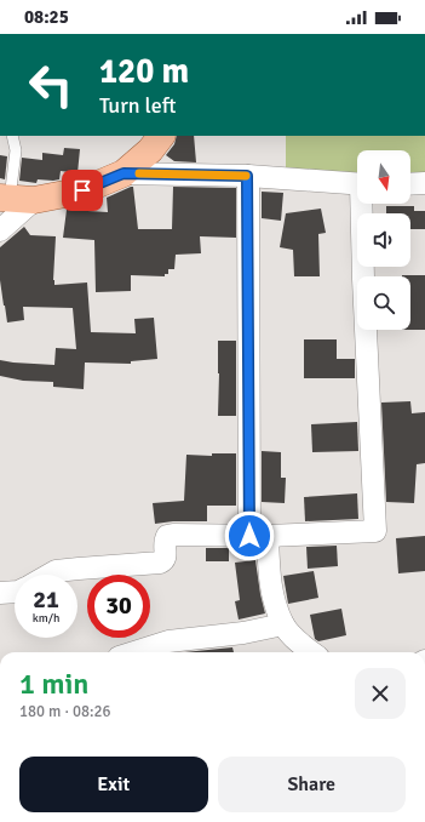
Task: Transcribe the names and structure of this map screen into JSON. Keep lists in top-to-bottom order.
{
  "north": "bottom",
  "page": {
    "status": "08:25",
    "turn": ["120 m", "Turn left"],
    "speed": "21 km/h",
    "limit": "30",
    "heading": ["1 min", "180 m · 08:26"],
    "buttons": ["Exit", "Share"]
  }
}
